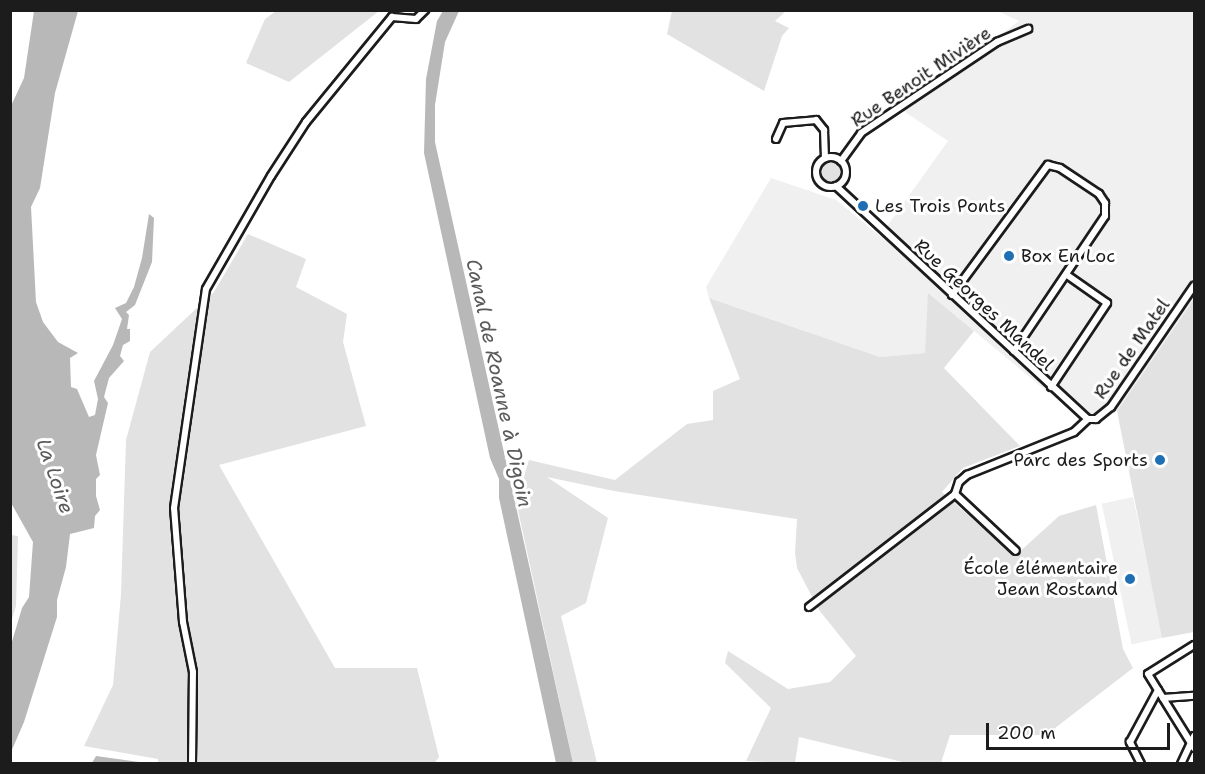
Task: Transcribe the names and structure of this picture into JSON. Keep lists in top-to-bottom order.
{
  "streets": {
    "street": ["Rue Benoit Mivière", "Rue Georges Mandel", "Rue de Matel"]
  },
  "crossings": [
    ["Rue Benoit Mivière", "Rue Georges Mandel"],
    ["Rue Georges Mandel", "Rue de Matel"]
  ],
  "water": ["Canal de Roanne à Digoin", "La Loire"],
  "places": [
    "Les Trois Ponts",
    "Box En Loc",
    "Parc des Sports",
    "École élémentaire Jean Rostand"
  ],
  "scale_bar": "200 m"
}
